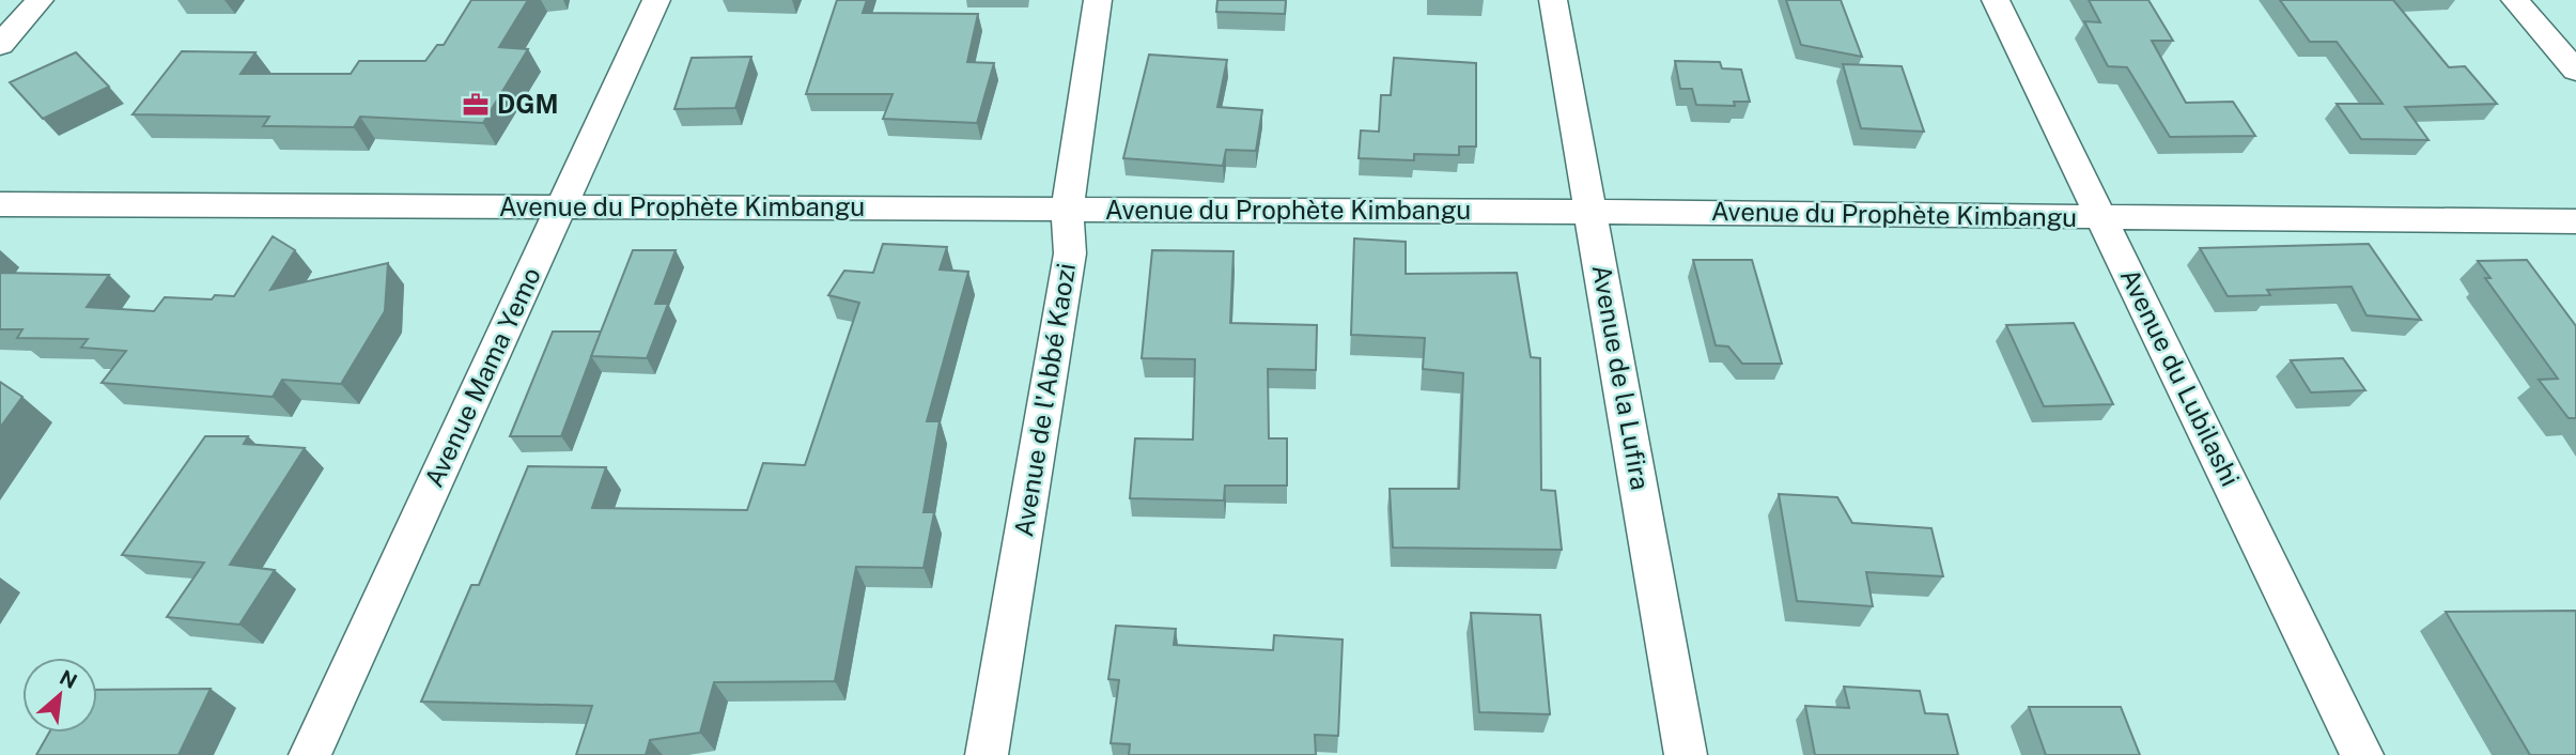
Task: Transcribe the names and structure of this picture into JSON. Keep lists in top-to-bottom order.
{
  "streets": {
    "street": [
      "Avenue du Prophète Kimbangu",
      "Avenue Mama Yemo",
      "Avenue de la Lufira",
      "Avenue du Lubilashi",
      "Avenue de l'Abbé Kaozi"
    ]
  },
  "crossings": [
    ["Avenue du Prophète Kimbangu", "Avenue Mama Yemo"],
    ["Avenue du Prophète Kimbangu", "Avenue de la Lufira"],
    ["Avenue du Prophète Kimbangu", "Avenue du Lubilashi"],
    ["Avenue du Prophète Kimbangu", "Avenue de l'Abbé Kaozi"]
  ],
  "places": {
    "office": ["DGM"]
  },
  "north": "top right"
}
